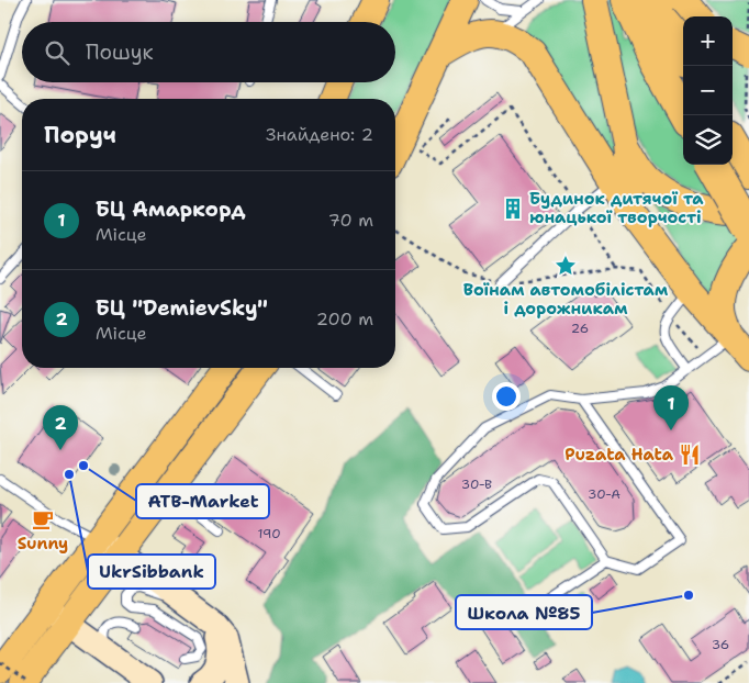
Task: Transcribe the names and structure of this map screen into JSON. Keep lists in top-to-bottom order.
{
  "places": {
    "building": ["Будинок дитячої та юнацької творчості"],
    "place": ["Воїнам автомобілістам і дорожникам"],
    "restaurant": ["Puzata Hata"],
    "other": ["ATB-Market", "UkrSibbank", "Школа №85"],
    "cafe": ["Sunny"]
  },
  "house_numbers": [
    "26",
    "30-В",
    "30-А",
    "190",
    "36"
  ],
  "page": {
    "map_buttons": ["+", "−"],
    "search": "Пошук",
    "heading": ["Поруч", "Знайдено: 2"],
    "list": [
      {
        "mark": "1",
        "name": "БЦ Амаркорд",
        "note": "Місце",
        "value": "70 m"
      },
      {
        "mark": "2",
        "name": "БЦ \"DemievSky\"",
        "note": "Місце",
        "value": "200 m"
      }
    ],
    "pins": ["1", "2"]
  }
}
